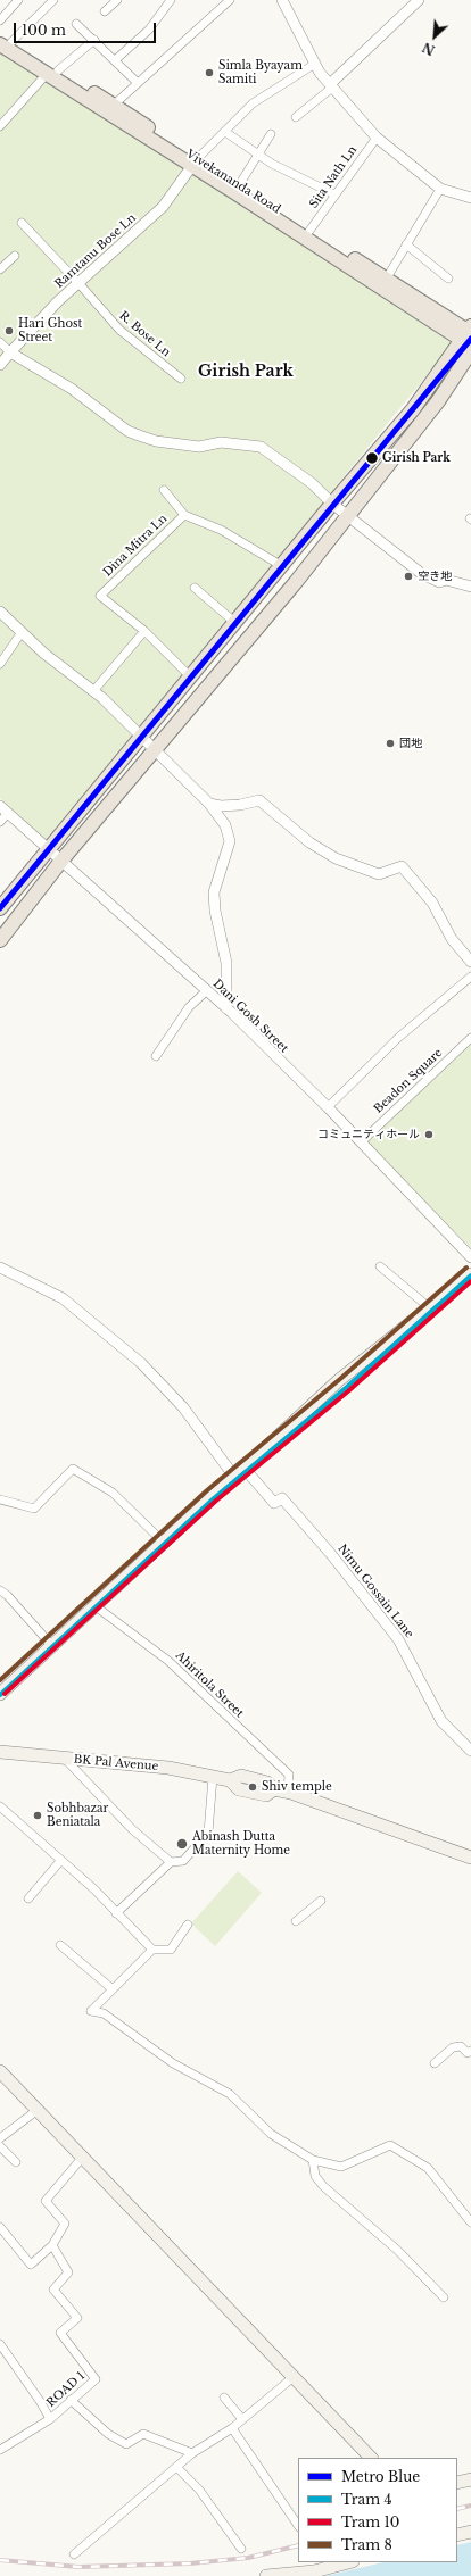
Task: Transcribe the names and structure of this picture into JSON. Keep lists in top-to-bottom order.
{
  "streets": {
    "main road": ["Vivekananda Road", "BK Pal Avenue"],
    "street": [
      "Sita Nath Ln",
      "Ramtanu Bose Ln",
      "R. Bose Ln",
      "Dina Mitra Ln",
      "Dani Gosh Street",
      "Beadon Square",
      "Nimu Gossain Lane",
      "Ahiritola Street",
      "ROAD 1"
    ]
  },
  "crossings": [
    ["Sita Nath Ln", "Vivekananda Road"],
    ["Vivekananda Road", "Ramtanu Bose Ln"],
    ["Ramtanu Bose Ln", "R. Bose Ln"],
    ["Dani Gosh Street", "Beadon Square"],
    ["Ahiritola Street", "BK Pal Avenue"]
  ],
  "districts": ["Girish Park"],
  "places": [
    "Simla Byayam Samiti",
    "Hari Ghost Street",
    "Girish Park",
    "空き地",
    "団地",
    "コミュニティホール",
    "Shiv temple",
    "Sobhbazar Beniatala",
    "Abinash Dutta Maternity Home"
  ],
  "lines": [
    "metro line Blue",
    "tram line 8",
    "tram line 4",
    "tram line 10"
  ],
  "legend": [
    "Metro Blue",
    "Tram 4",
    "Tram 10",
    "Tram 8"
  ],
  "scale_bar": "100 m",
  "north": "bottom left"
}
